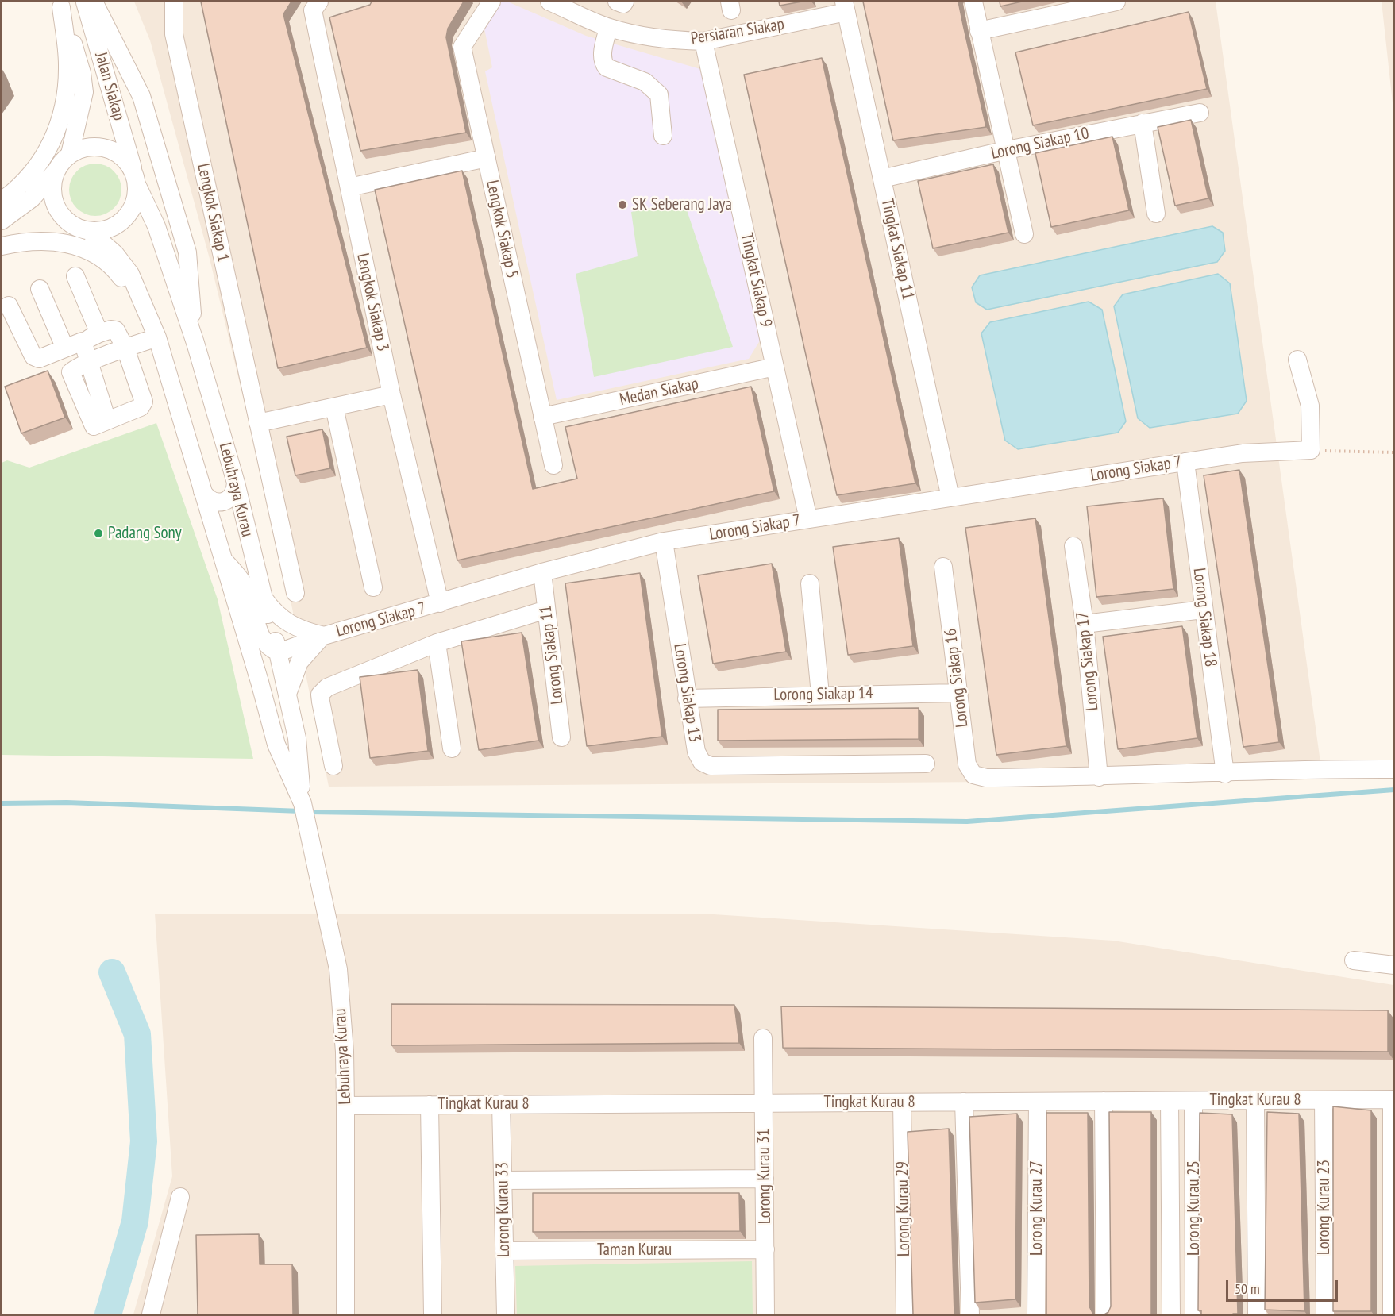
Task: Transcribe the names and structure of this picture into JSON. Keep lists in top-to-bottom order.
{
  "streets": {
    "street": [
      "Persiaran Siakap",
      "Jalan Siakap",
      "Lorong Siakap 10",
      "Lengkok Siakap 1",
      "Lengkok Siakap 5",
      "Tingkat Siakap 11",
      "Tingkat Siakap 9",
      "Lengkok Siakap 3",
      "Medan Siakap",
      "Lorong Siakap 7",
      "Lebuhraya Kurau",
      "Lorong Siakap 18",
      "Lorong Siakap 11",
      "Lorong Siakap 17",
      "Lorong Siakap 16",
      "Lorong Siakap 13",
      "Lorong Siakap 14",
      "Tingkat Kurau 8",
      "Lorong Kurau 31",
      "Lorong Kurau 23",
      "Lorong Kurau 27",
      "Lorong Kurau 25",
      "Lorong Kurau 29",
      "Lorong Kurau 33",
      "Taman Kurau"
    ]
  },
  "crossings": [
    ["Persiaran Siakap", "Tingkat Siakap 11"],
    ["Persiaran Siakap", "Tingkat Siakap 9"],
    ["Jalan Siakap", "Lebuhraya Kurau"],
    ["Lorong Siakap 10", "Tingkat Siakap 11"],
    ["Lengkok Siakap 5", "Medan Siakap"],
    ["Tingkat Siakap 11", "Lorong Siakap 7"],
    ["Tingkat Siakap 9", "Medan Siakap"],
    ["Tingkat Siakap 9", "Lorong Siakap 7"],
    ["Lengkok Siakap 3", "Lorong Siakap 7"],
    ["Lorong Siakap 7", "Lebuhraya Kurau"],
    ["Lorong Siakap 7", "Lorong Siakap 18"],
    ["Lorong Siakap 7", "Lorong Siakap 11"],
    ["Lorong Siakap 7", "Lorong Siakap 13"],
    ["Lebuhraya Kurau", "Tingkat Kurau 8"],
    ["Lorong Siakap 17", "Lorong Siakap 16"],
    ["Lorong Siakap 16", "Lorong Siakap 14"],
    ["Lorong Siakap 13", "Lorong Siakap 14"],
    ["Tingkat Kurau 8", "Lorong Kurau 31"],
    ["Tingkat Kurau 8", "Lorong Kurau 23"],
    ["Tingkat Kurau 8", "Lorong Kurau 27"],
    ["Tingkat Kurau 8", "Lorong Kurau 25"],
    ["Tingkat Kurau 8", "Lorong Kurau 29"],
    ["Tingkat Kurau 8", "Lorong Kurau 33"],
    ["Lorong Kurau 31", "Taman Kurau"],
    ["Lorong Kurau 33", "Taman Kurau"]
  ],
  "places": ["SK Seberang Jaya", "Padang Sony"],
  "scale_bar": "50 m"
}
